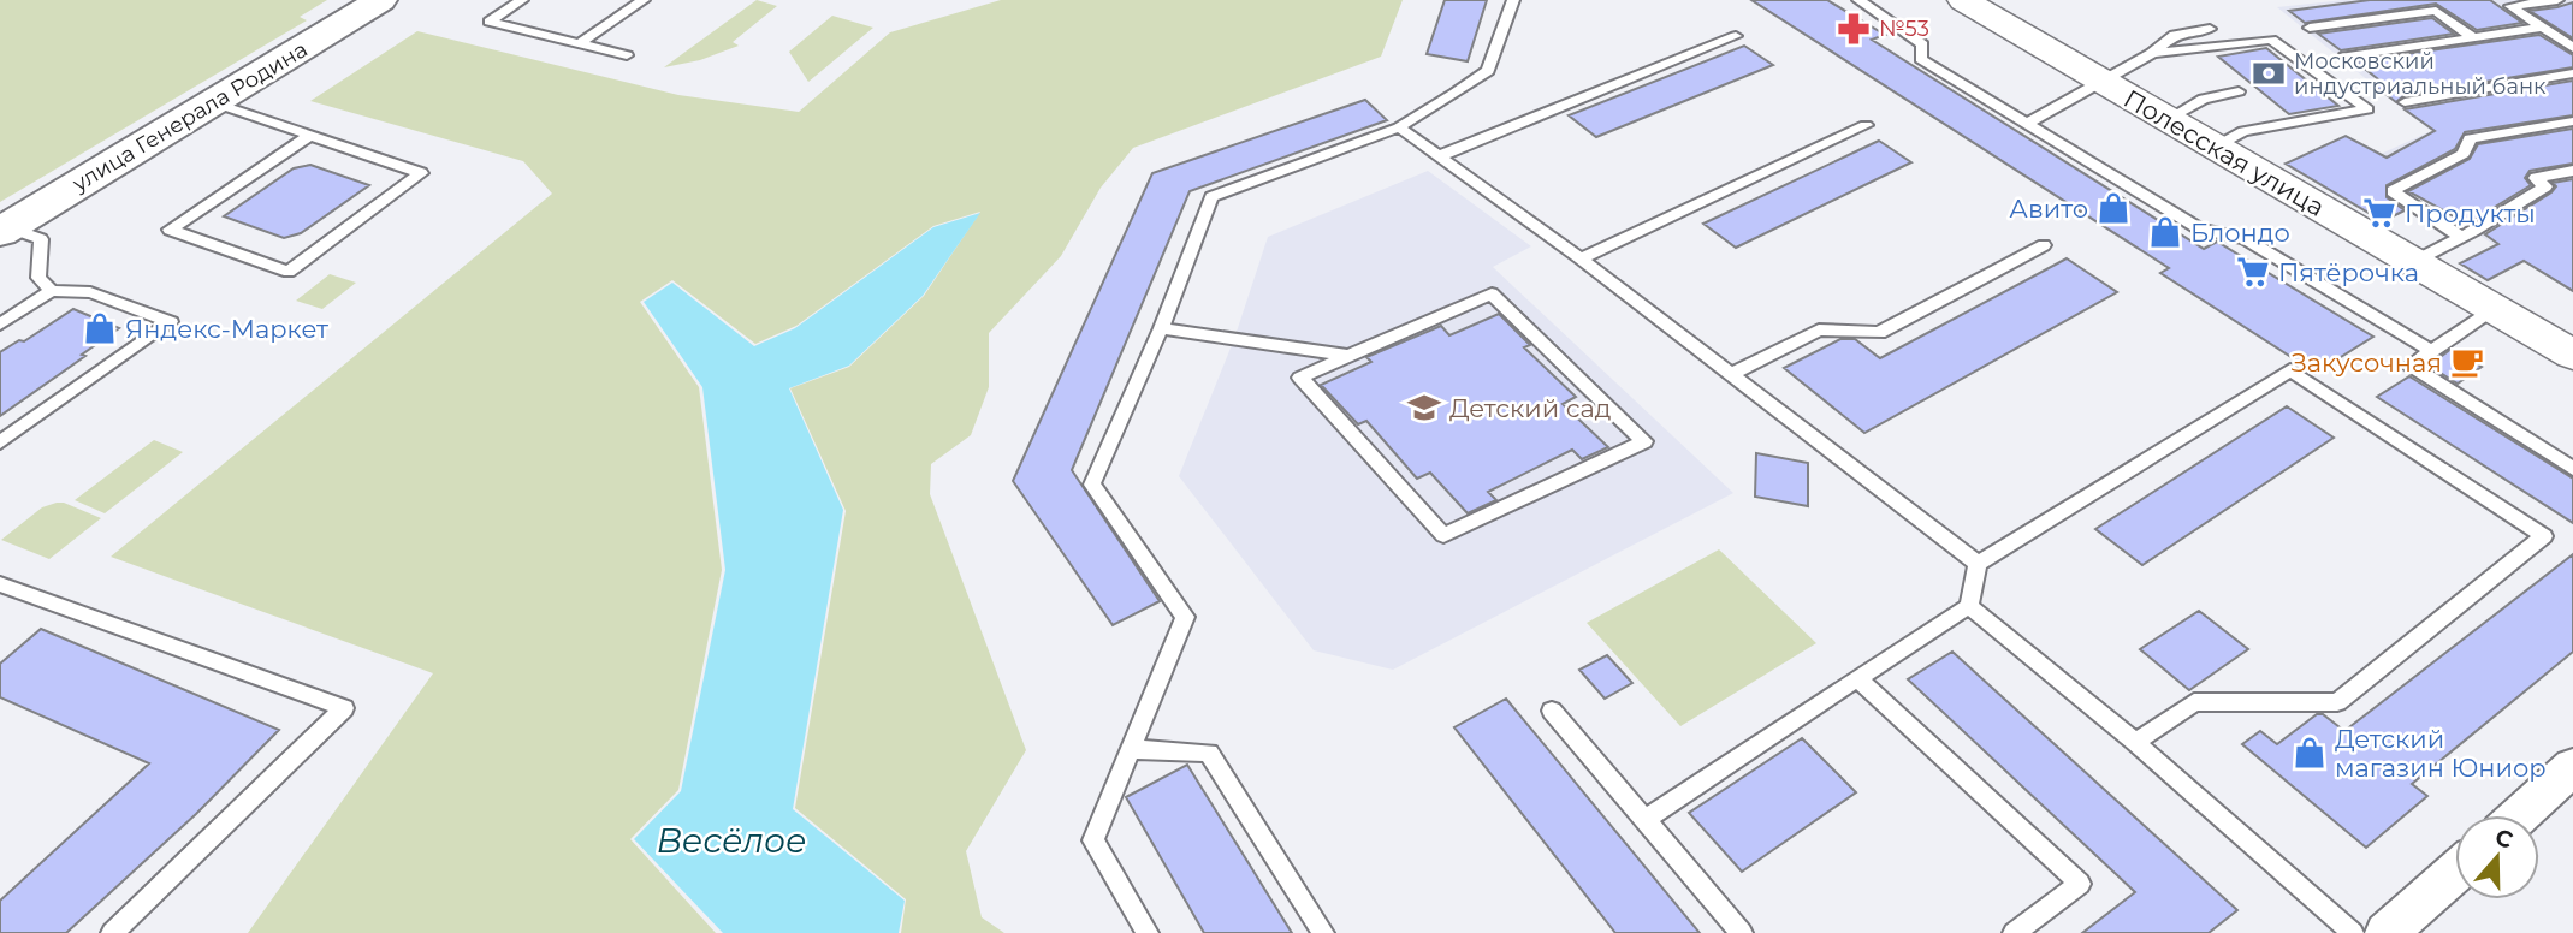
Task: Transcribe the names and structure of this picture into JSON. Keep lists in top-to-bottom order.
{
  "streets": {
    "main road": ["улица Генерала Родина"],
    "street": ["Полесская улица"]
  },
  "water": ["Весёлое"],
  "places": {
    "pharmacy": ["№53"],
    "bank": ["Московский индустриальный банк"],
    "shop": [
      "Авито",
      "Блондо",
      "Яндекс-Маркет",
      "Детский магазин Юниор"
    ],
    "supermarket": ["Продукты", "Пятёрочка"],
    "cafe": ["Закусочная"],
    "school or university": ["Детский сад"]
  },
  "north": "top"
}
